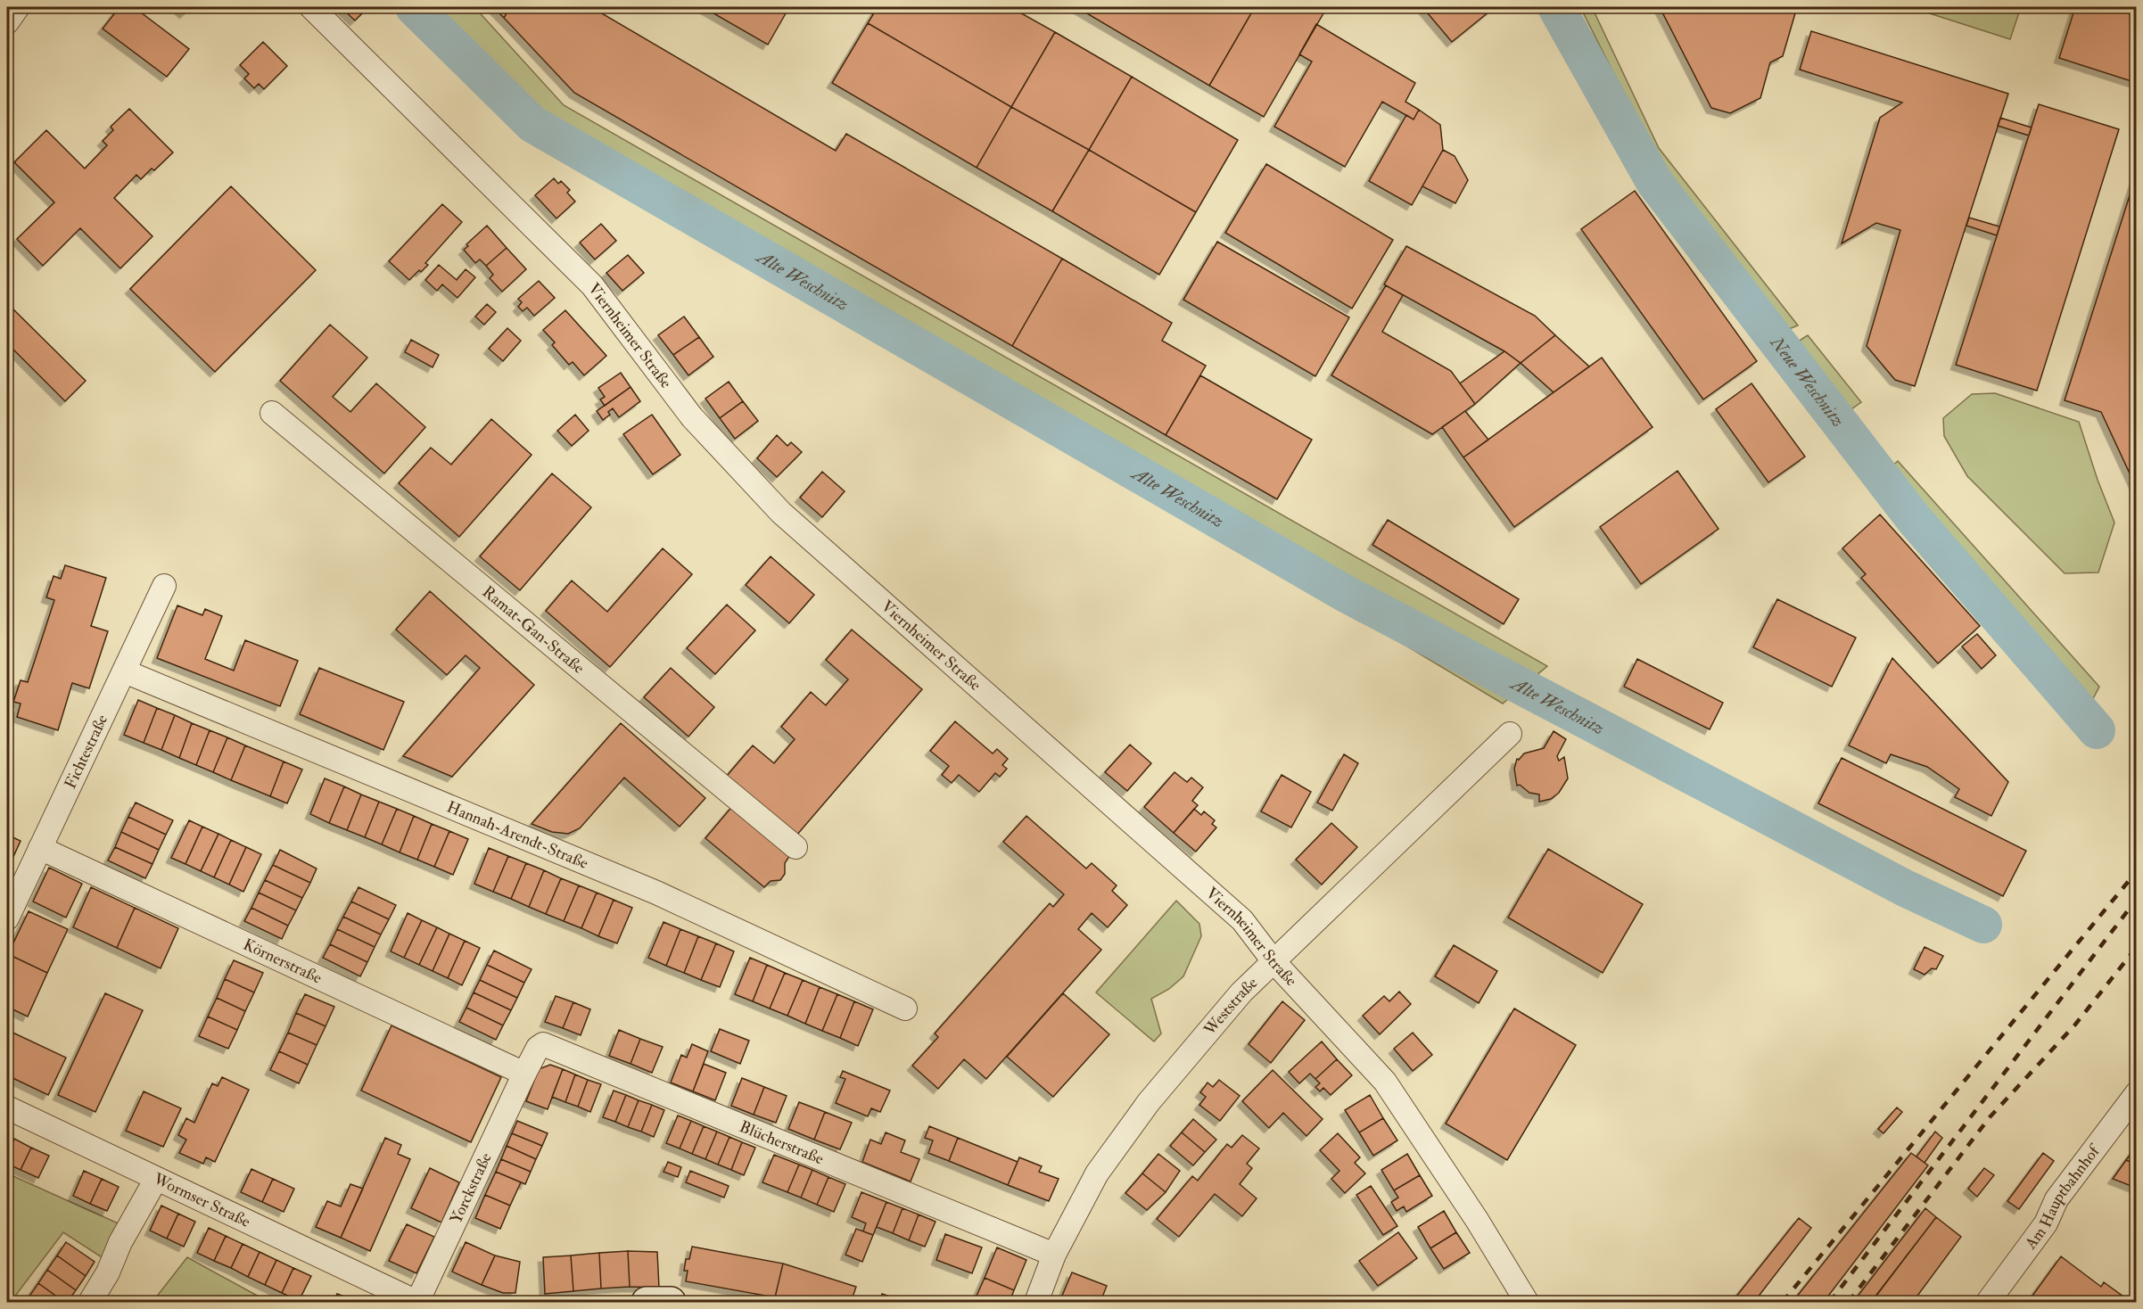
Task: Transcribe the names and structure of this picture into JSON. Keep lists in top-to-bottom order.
{
  "streets": {
    "street": [
      "Viernheimer Straße",
      "Ramat-Gan-Straße",
      "Fichtestraße",
      "Hannah-Arendt-Straße",
      "Körnerstraße",
      "Weststraße",
      "Blücherstraße",
      "Yorckstraße",
      "Am Hauptbahnhof",
      "Wormser Straße"
    ]
  },
  "crossings": [
    ["Viernheimer Straße", "Weststraße"],
    ["Fichtestraße", "Hannah-Arendt-Straße"],
    ["Fichtestraße", "Körnerstraße"],
    ["Körnerstraße", "Blücherstraße"],
    ["Körnerstraße", "Yorckstraße"],
    ["Weststraße", "Blücherstraße"],
    ["Blücherstraße", "Yorckstraße"],
    ["Yorckstraße", "Wormser Straße"]
  ],
  "water": ["Alte Weschnitz", "Neue Weschnitz"]
}
